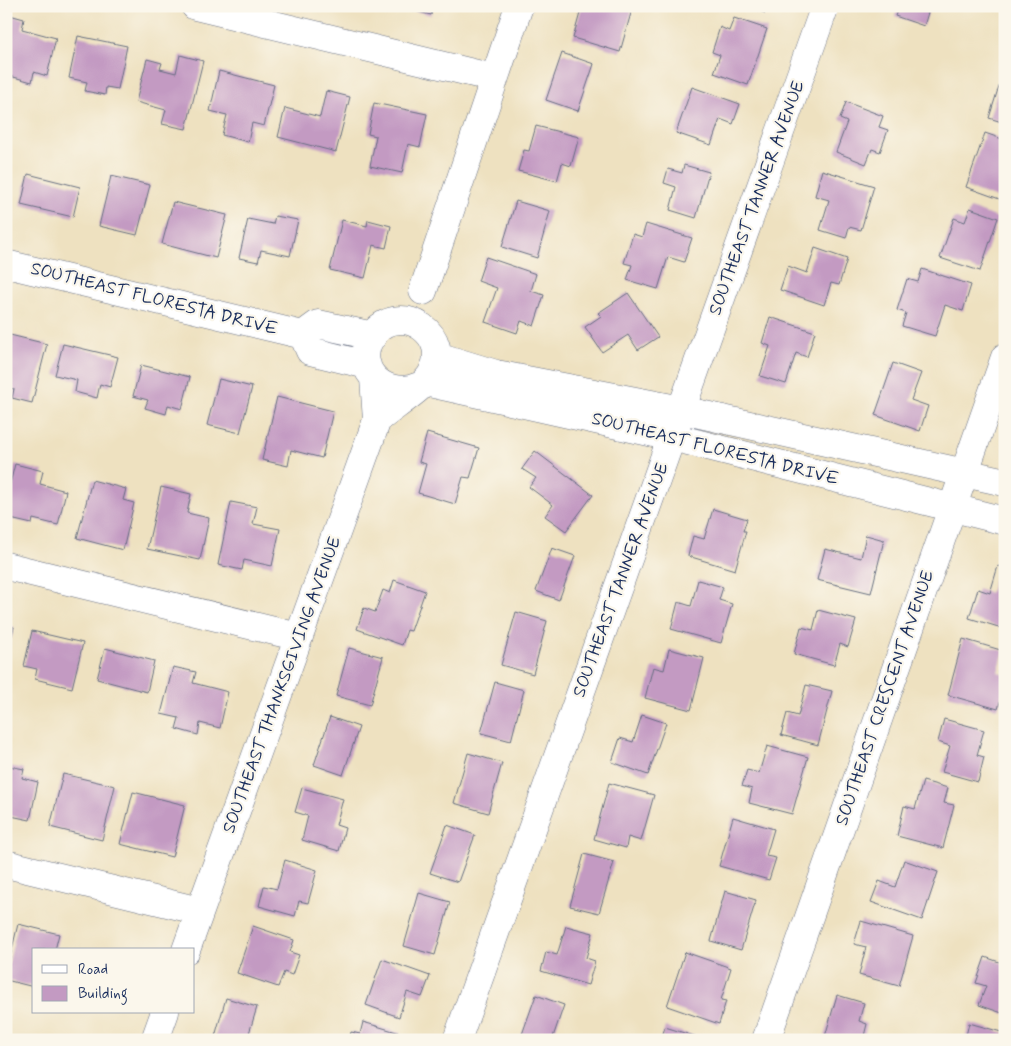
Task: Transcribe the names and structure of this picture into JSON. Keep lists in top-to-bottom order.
{
  "streets": {
    "street": [
      "SOUTHEAST TANNER AVENUE",
      "SOUTHEAST FLORESTA DRIVE",
      "SOUTHEAST THANKSGIVING AVENUE",
      "SOUTHEAST CRESCENT AVENUE"
    ]
  },
  "crossings": [
    ["SOUTHEAST TANNER AVENUE", "SOUTHEAST FLORESTA DRIVE"],
    ["SOUTHEAST FLORESTA DRIVE", "SOUTHEAST THANKSGIVING AVENUE"],
    ["SOUTHEAST FLORESTA DRIVE", "SOUTHEAST CRESCENT AVENUE"]
  ],
  "legend": ["Road", "Building"]
}
